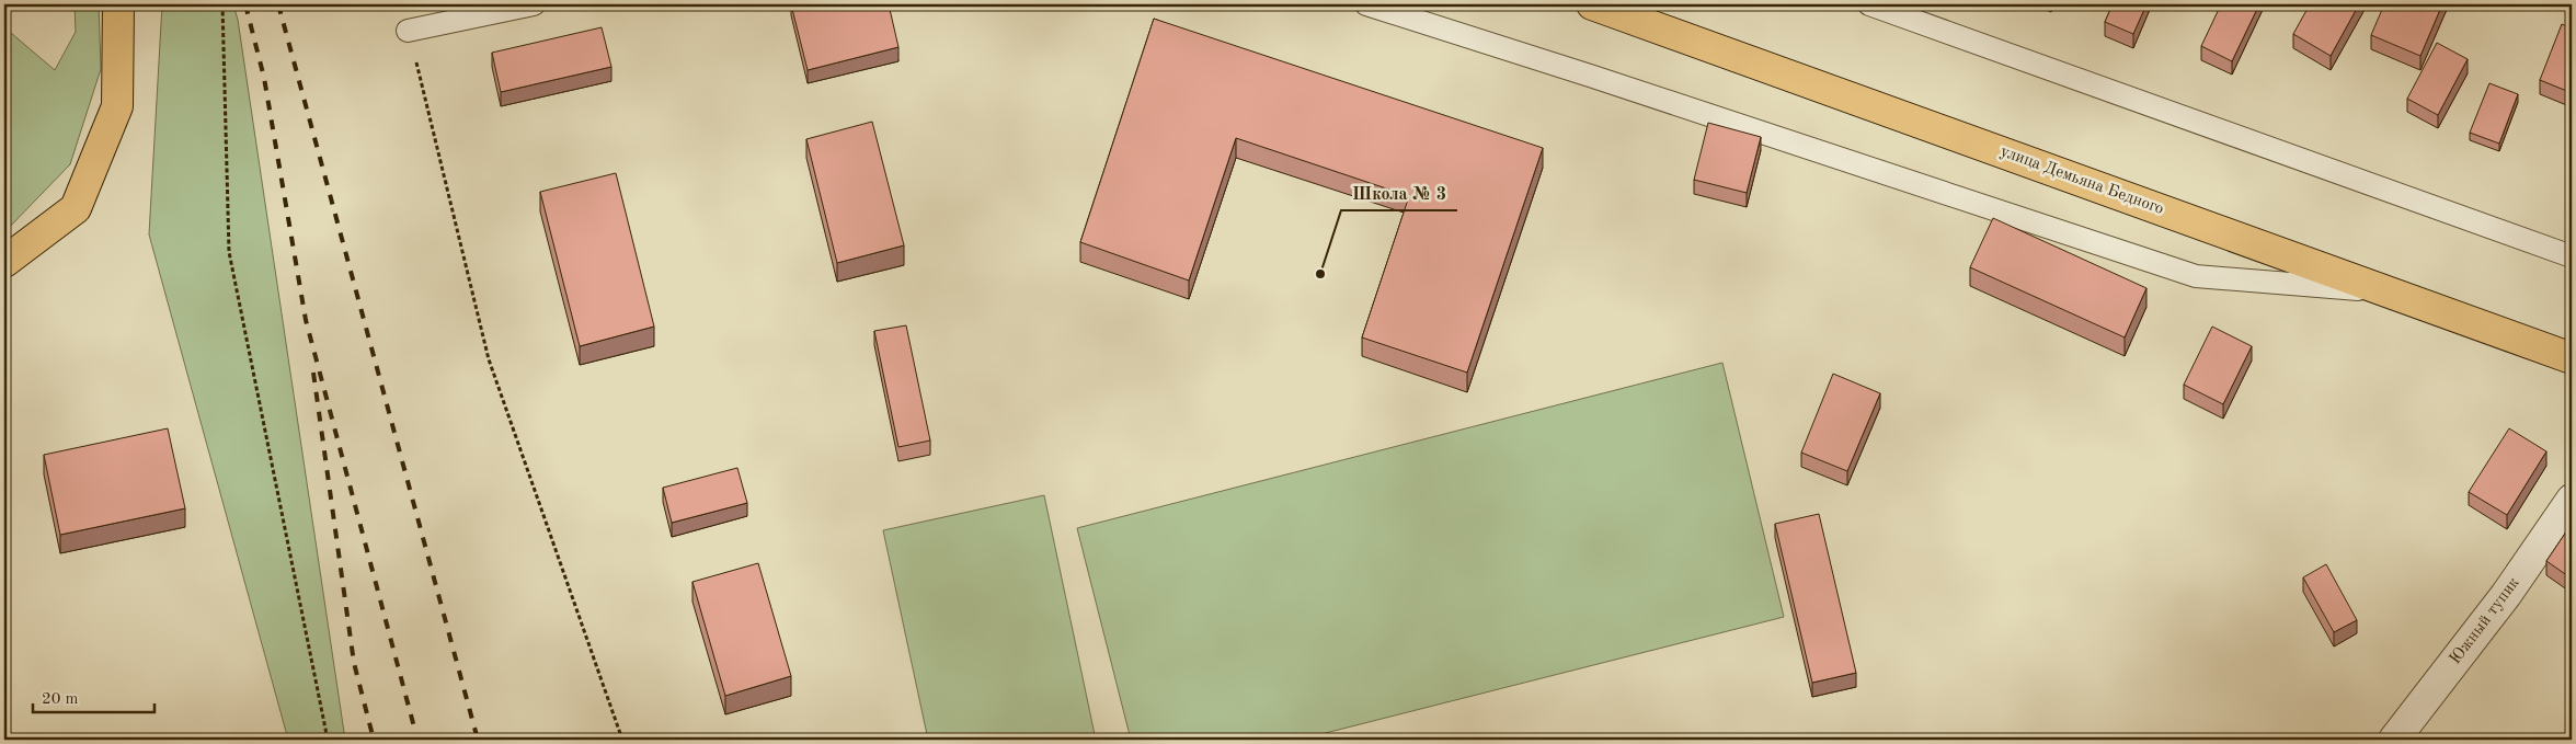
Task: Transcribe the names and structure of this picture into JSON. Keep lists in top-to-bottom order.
{
  "streets": {
    "main road": ["улица Демьяна Бедного"],
    "street": ["Южный тупик"]
  },
  "places": ["Школа № 3"],
  "scale_bar": "20 m"
}
